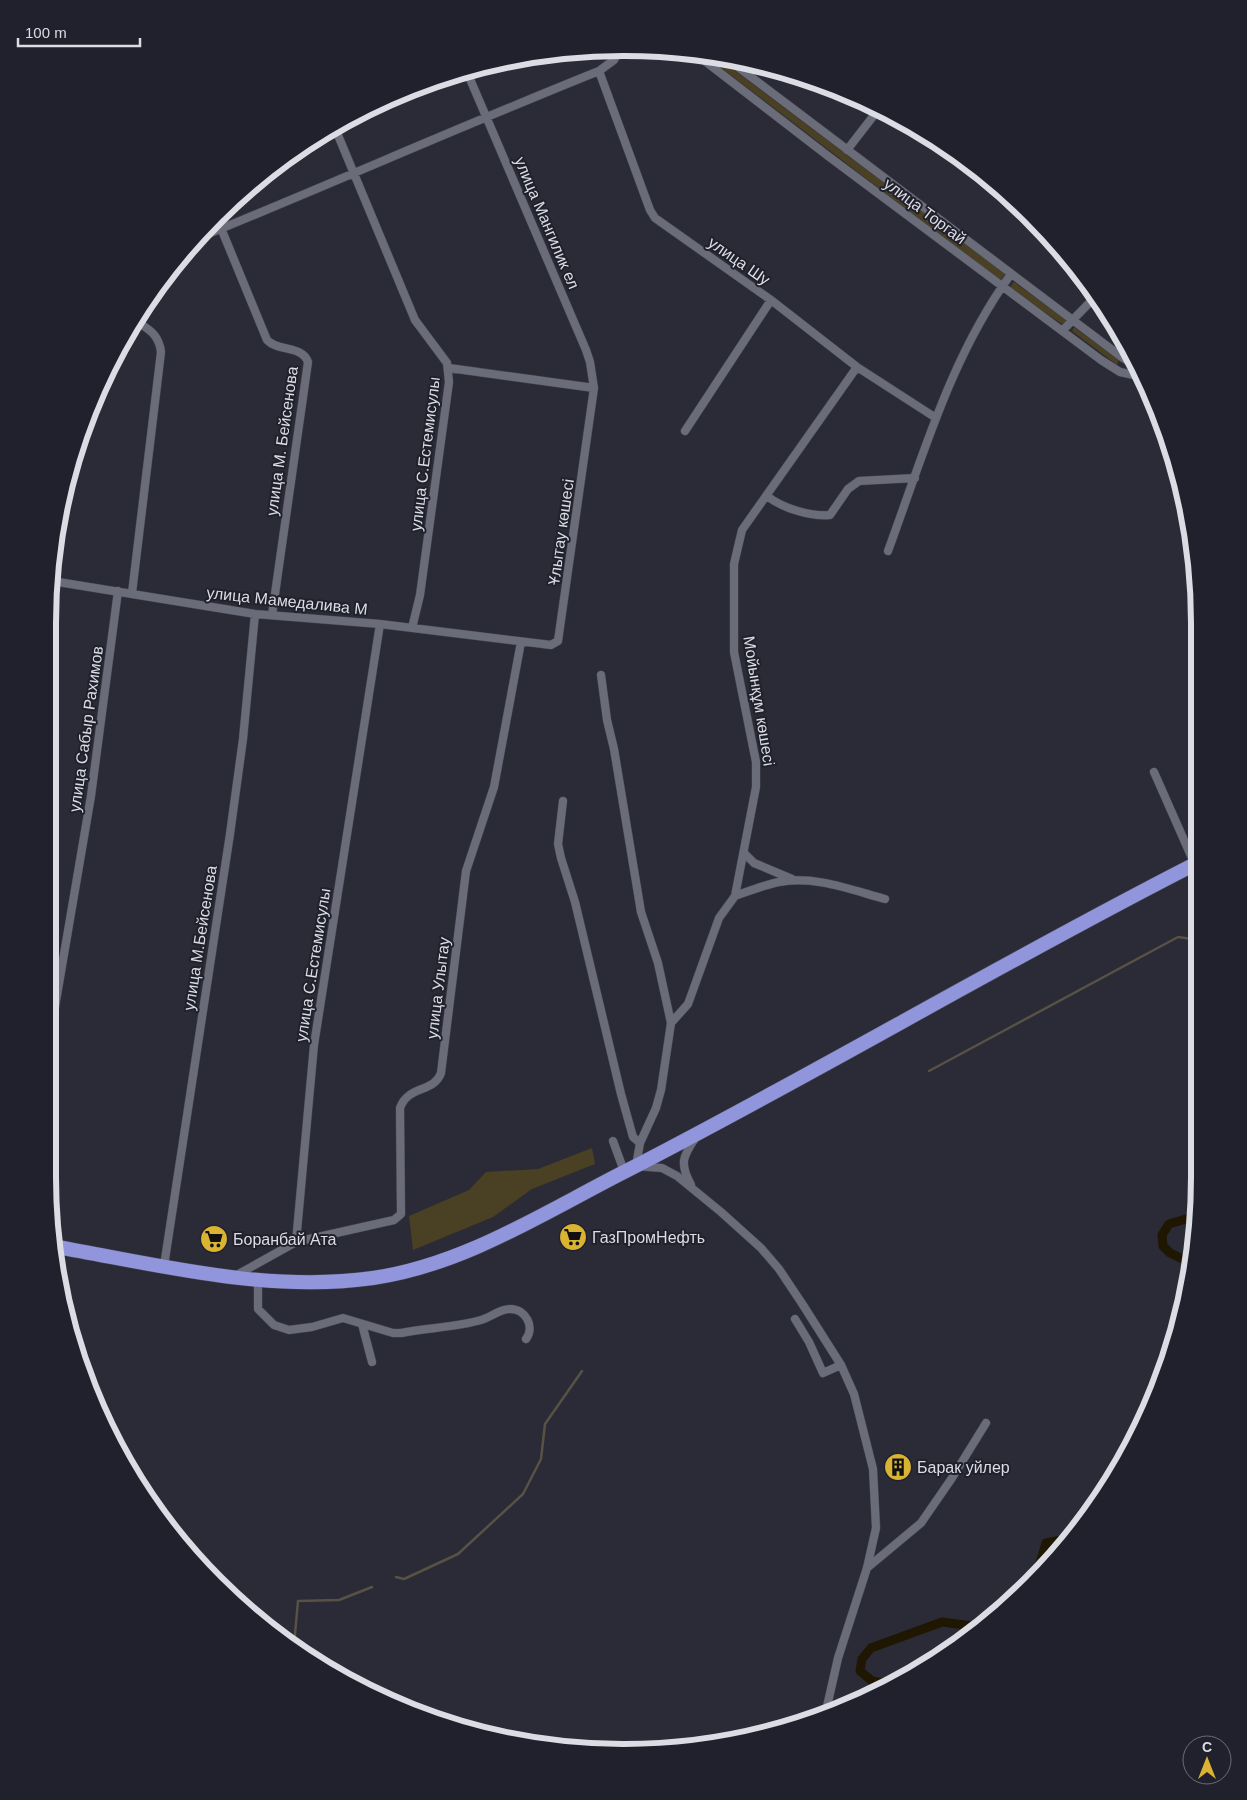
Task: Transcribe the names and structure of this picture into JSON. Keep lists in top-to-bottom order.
{
  "streets": {
    "street": [
      "улица Торгай",
      "улица Мангилик ел",
      "улица Шу",
      "улица М. Бейсенова",
      "улица С.Естемисулы",
      "Ұлытау көшесі",
      "улица Мамедалива М",
      "Мойынқұм көшесі",
      "улица Сабыр Рахимов",
      "улица М.Бейсенова",
      "улица Улытау"
    ]
  },
  "crossings": [
    ["улица Мангилик ел", "Ұлытау көшесі"],
    ["улица Шу", "Мойынқұм көшесі"],
    ["улица М. Бейсенова", "улица Мамедалива М"],
    ["улица С.Естемисулы", "улица Мамедалива М"],
    ["улица С.Естемисулы", "улица Улытау"],
    ["Ұлытау көшесі", "улица Мамедалива М"],
    ["Ұлытау көшесі", "улица Улытау"],
    ["улица Мамедалива М", "улица Сабыр Рахимов"],
    ["улица Мамедалива М", "улица М.Бейсенова"],
    ["улица Мамедалива М", "улица Улытау"]
  ],
  "places": {
    "supermarket": ["ГазПромНефть", "Боранбай Ата"],
    "building": ["Барак уйлер"]
  },
  "scale_bar": "100 m",
  "north": "top"
}
